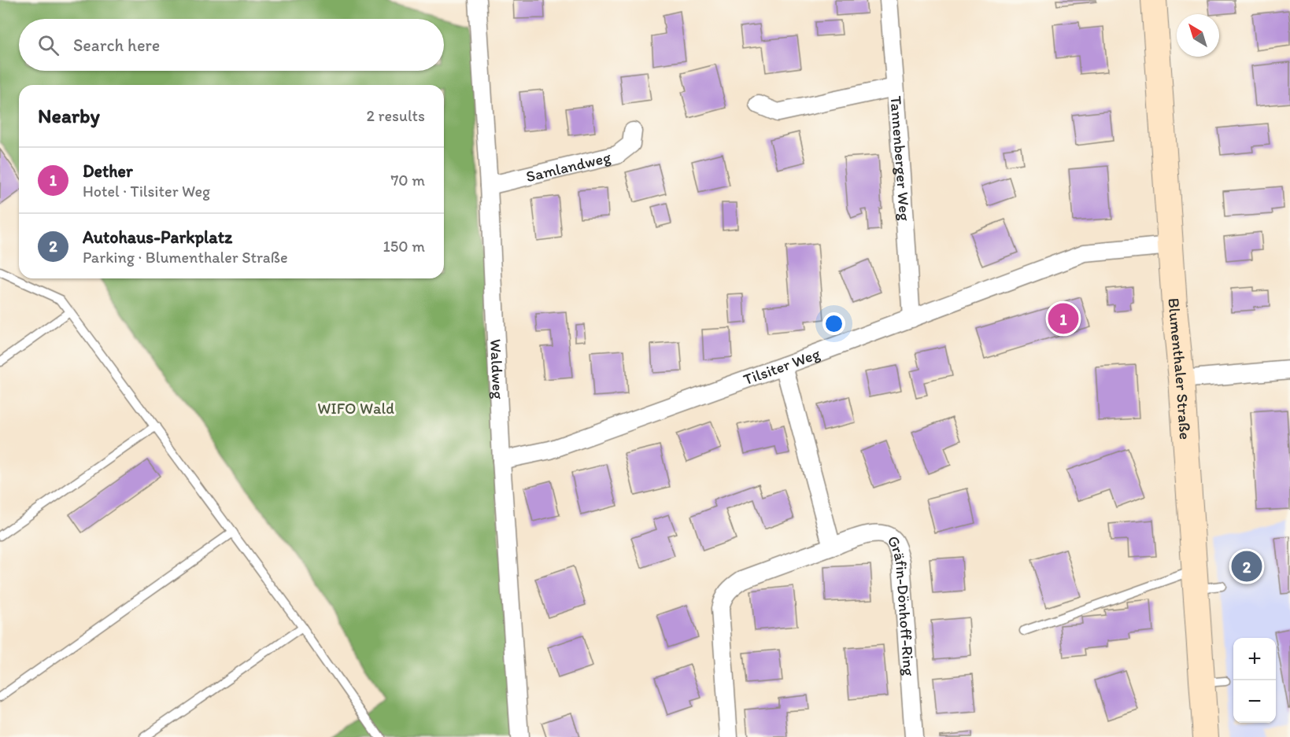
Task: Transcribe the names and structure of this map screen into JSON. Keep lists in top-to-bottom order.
{
  "streets": {
    "main road": ["Blumenthaler Straße"],
    "street": [
      "Tannenberger Weg",
      "Samlandweg",
      "Tilsiter Weg",
      "Waldweg",
      "Gräfin-Dönhoff-Ring"
    ]
  },
  "crossings": [
    ["Tannenberger Weg", "Tilsiter Weg"],
    ["Samlandweg", "Waldweg"],
    ["Tilsiter Weg", "Waldweg"],
    ["Tilsiter Weg", "Blumenthaler Straße"]
  ],
  "parks": ["WIFO Wald"],
  "north": "top left",
  "page": {
    "search": "Search here",
    "heading": ["Nearby", "2 results"],
    "list": [
      {
        "mark": "1",
        "name": "Dether",
        "note": "Hotel · Tilsiter Weg",
        "value": "70 m"
      },
      {
        "mark": "2",
        "name": "Autohaus-Parkplatz",
        "note": "Parking · Blumenthaler Straße",
        "value": "150 m"
      }
    ],
    "pins": ["1", "2"],
    "map_buttons": ["+", "−"]
  }
}
